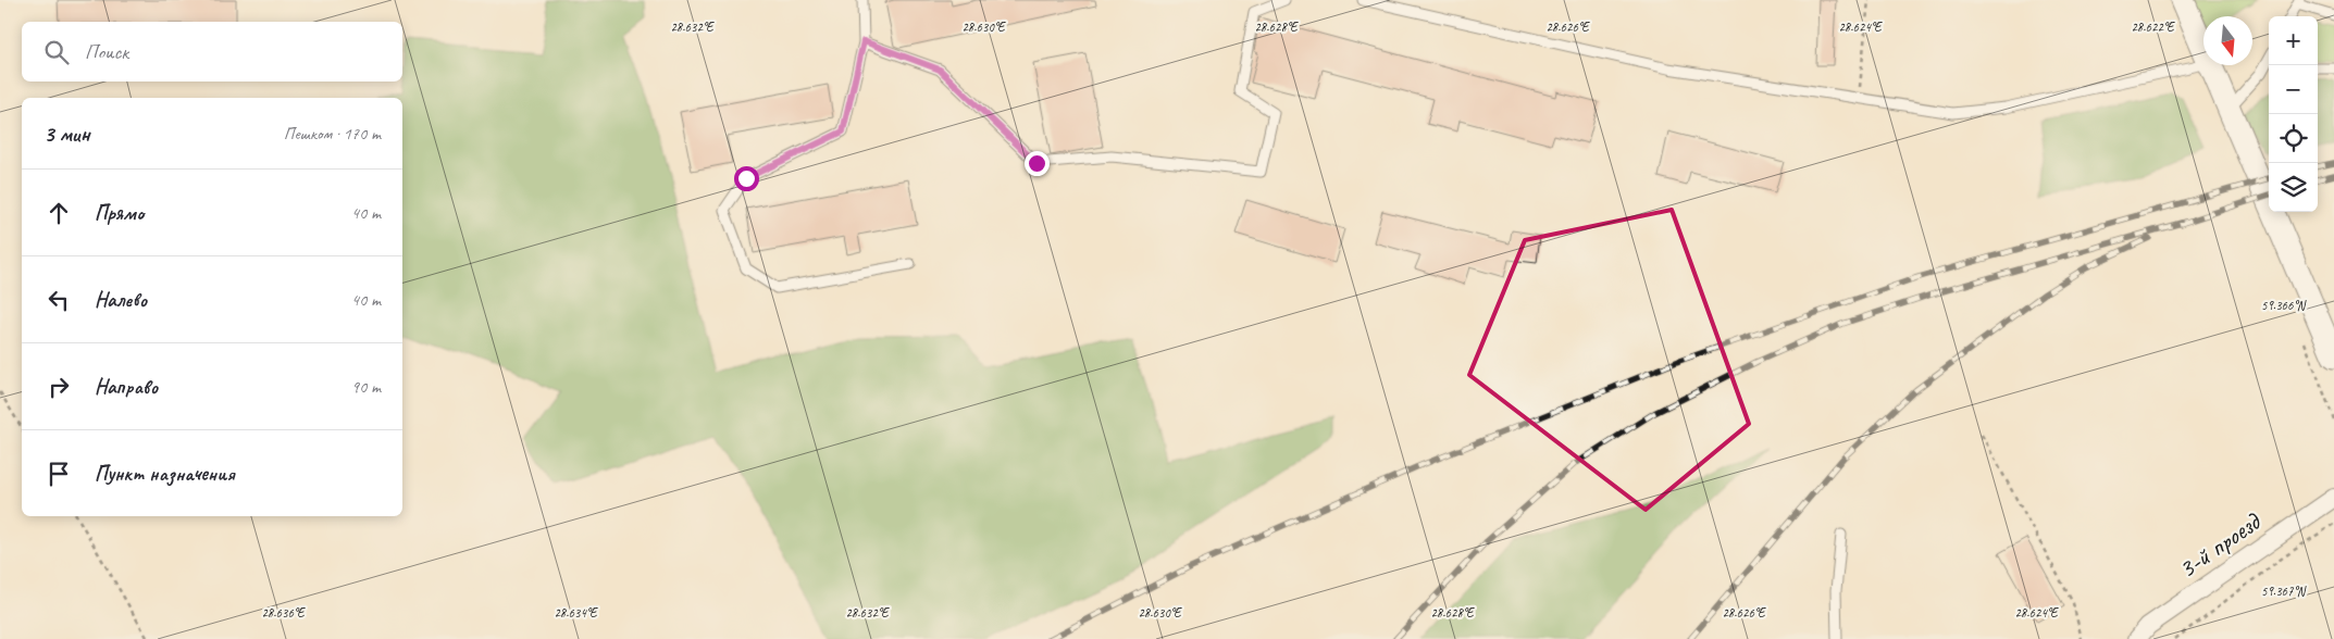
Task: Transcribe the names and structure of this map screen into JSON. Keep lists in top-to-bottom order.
{
  "streets": {
    "street": ["3-й проезд"]
  },
  "north": "bottom",
  "page": {
    "map_buttons": ["+", "−"],
    "search": "Поиск",
    "heading": ["3 мин", "Пешком · 170 m"],
    "list": [
      ["Прямо", "40 m"],
      ["Налево", "40 m"],
      ["Направо", "90 m"],
      "Пункт назначения"
    ]
  },
  "coordinates": [
    "28.632°E",
    "28.630°E",
    "28.628°E",
    "28.626°E",
    "28.624°E",
    "28.622°E",
    "59.366°N",
    "59.367°N",
    "28.636°E",
    "28.634°E"
  ]
}
